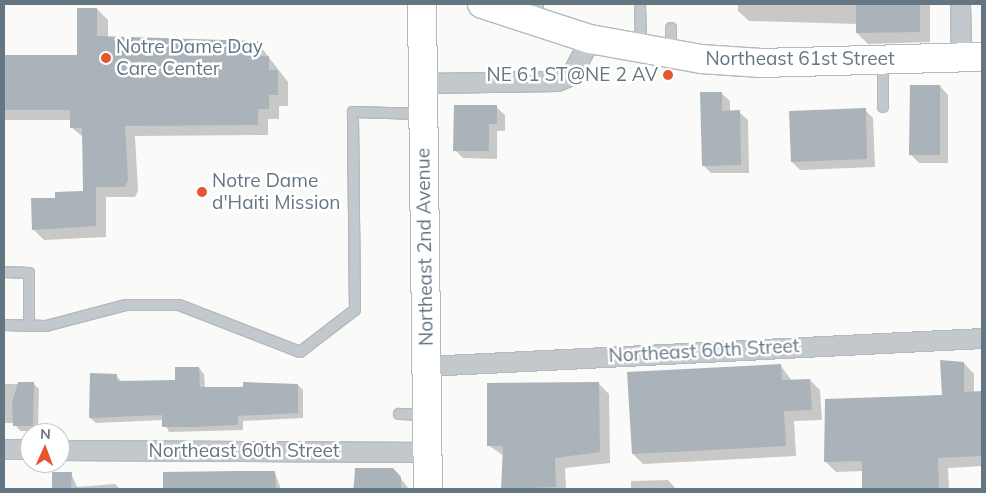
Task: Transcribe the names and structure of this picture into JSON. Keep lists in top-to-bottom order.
{
  "streets": {
    "main road": ["Northeast 61st Street", "Northeast 2nd Avenue"],
    "street": ["Northeast 60th Street"]
  },
  "crossings": [
    ["Northeast 2nd Avenue", "Northeast 60th Street"]
  ],
  "places": ["Notre Dame Day Care Center", "NE 61 ST@NE 2 AV", "Notre Dame d'Haiti Mission"],
  "north": "top"
}
